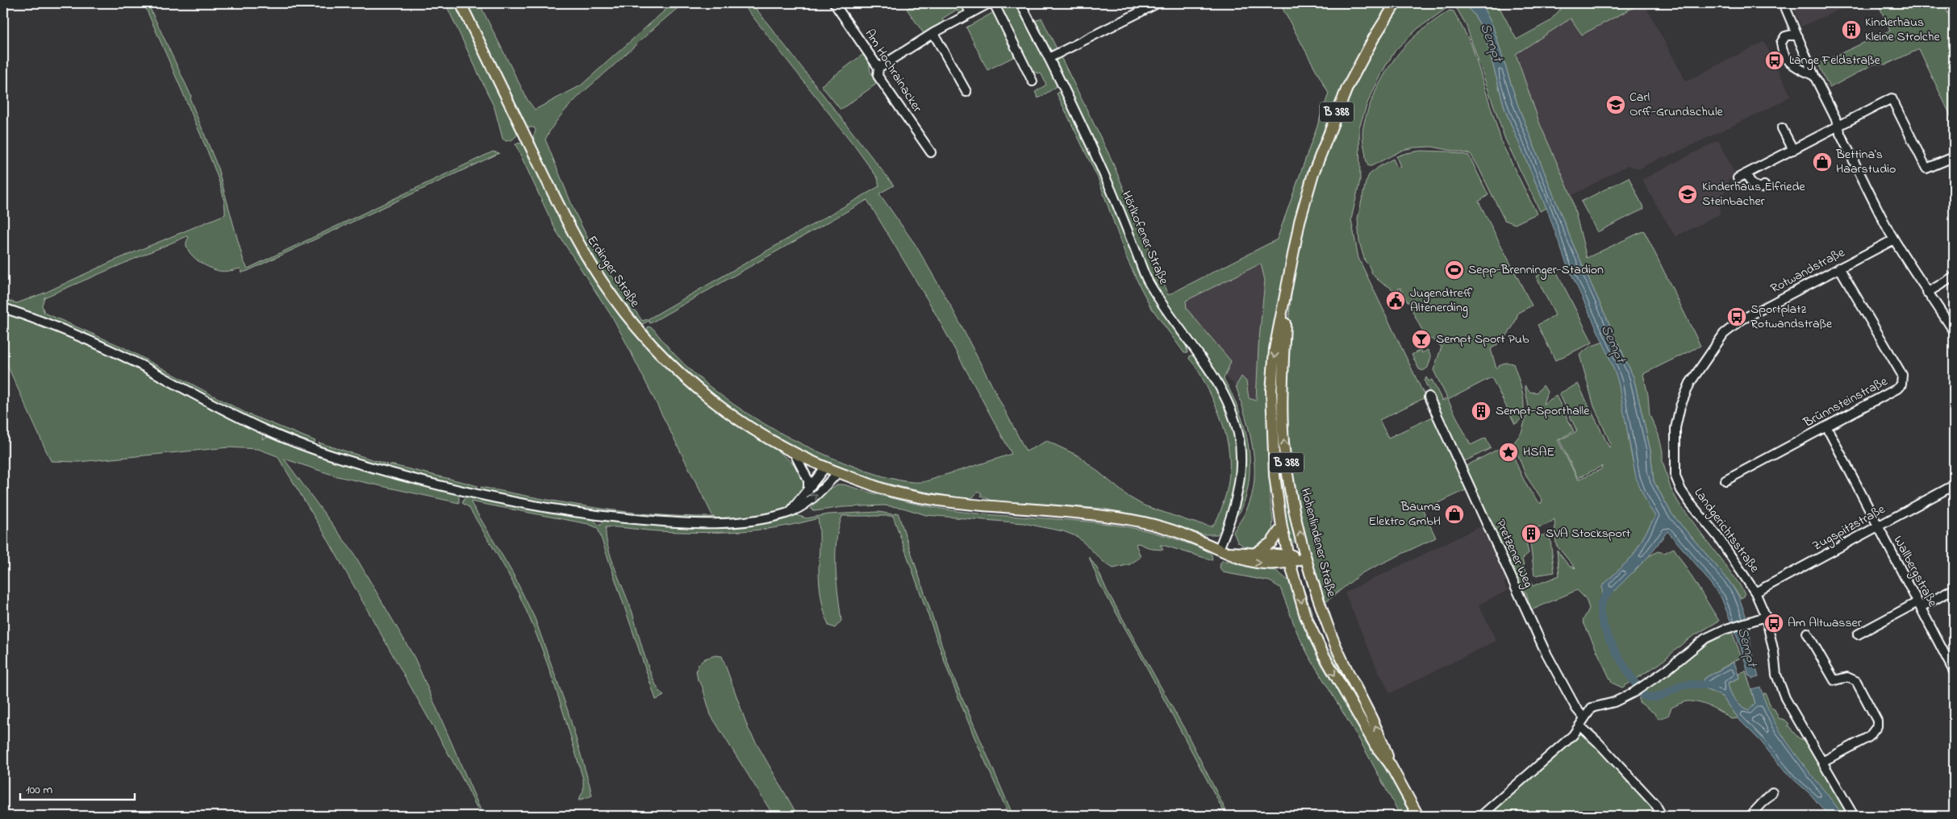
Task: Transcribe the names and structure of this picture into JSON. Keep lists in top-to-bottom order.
{
  "streets": {
    "main road": ["B 388", "Erdinger Straße", "Hohenlindener Straße"],
    "street": [
      "Am Hochrainacker",
      "Hörlkofener Straße",
      "Rotwandstraße",
      "Brünnsteinstraße",
      "Zugspitzstraße",
      "Landgerichtsstraße",
      "Pretzener Weg",
      "Wallbergstraße"
    ]
  },
  "crossings": [
    ["B 388", "Erdinger Straße"],
    ["B 388", "Hohenlindener Straße"],
    ["Hörlkofener Straße", "Erdinger Straße"],
    ["Rotwandstraße", "Brünnsteinstraße"],
    ["Rotwandstraße", "Landgerichtsstraße"],
    ["Erdinger Straße", "Hohenlindener Straße"],
    ["Brünnsteinstraße", "Wallbergstraße"],
    ["Zugspitzstraße", "Landgerichtsstraße"],
    ["Zugspitzstraße", "Wallbergstraße"]
  ],
  "water": ["Sempt"],
  "places": {
    "building": ["Kinderhaus Kleine Strolche", "Sempt-Sporthalle", "SVA Stocksport"],
    "bus stop": ["Lange Feldstraße", "Sportplatz Rotwandstraße", "Am Altwasser"],
    "school or university": ["Carl Orff-Grundschule", "Kinderhaus Elfriede Steinbacher"],
    "shop": ["Bettina's Haarstudio", "Bauma Elektro GmbH"],
    "sports": ["Sepp-Brenninger-Stadion"],
    "public building": ["Jugendtreff Altenerding"],
    "bar": ["Sempt Sport Pub"],
    "place": ["HSAE"]
  },
  "scale_bar": "100 m"
}
